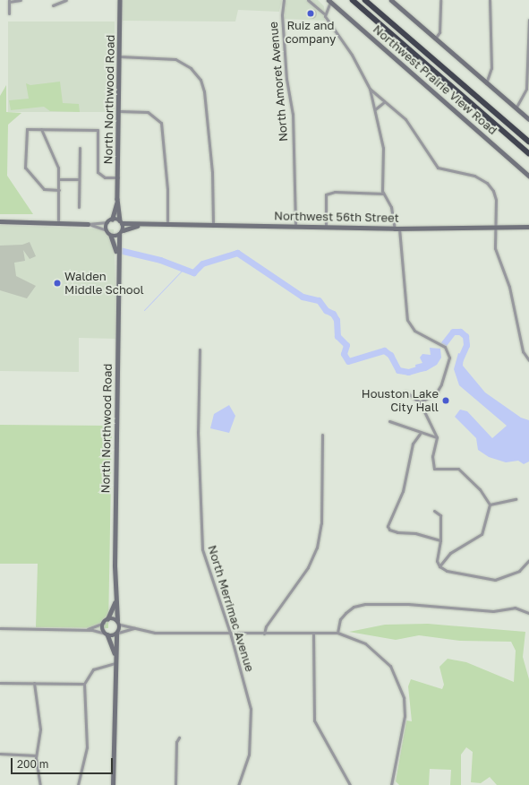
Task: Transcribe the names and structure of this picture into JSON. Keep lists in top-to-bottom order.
{
  "streets": {
    "street": [
      "Northwest Prairie View Road",
      "North Amoret Avenue",
      "North Northwood Road",
      "Northwest 56th Street",
      "North Merrimac Avenue"
    ]
  },
  "crossings": [
    ["North Amoret Avenue", "Northwest 56th Street"],
    ["North Northwood Road", "Northwest 56th Street"]
  ],
  "places": ["Ruiz and company", "Walden Middle School", "Houston Lake City Hall"],
  "scale_bar": "200 m"
}
